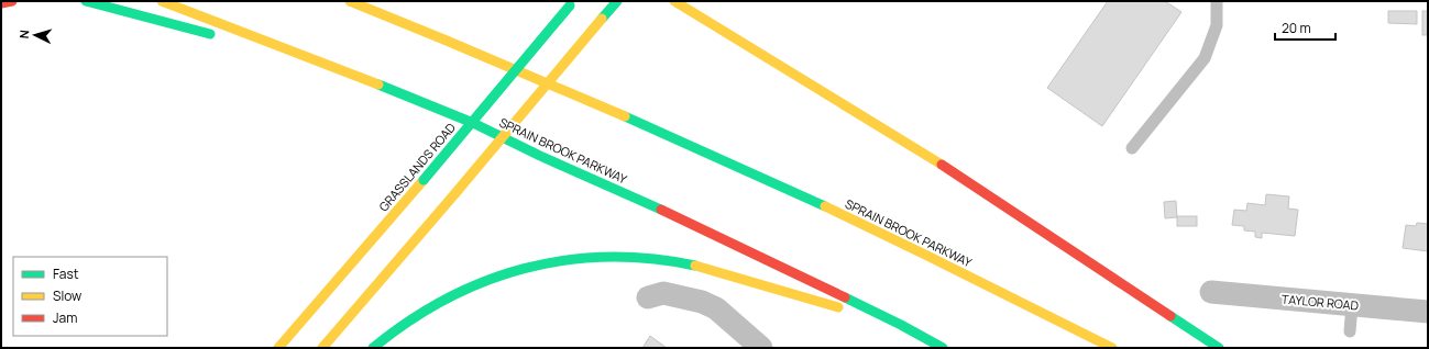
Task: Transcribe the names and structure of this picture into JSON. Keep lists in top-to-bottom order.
{
  "streets": {
    "main road": ["SPRAIN BROOK PARKWAY", "GRASSLANDS ROAD"],
    "street": ["TAYLOR ROAD"]
  },
  "legend": ["Fast", "Slow", "Jam"],
  "scale_bar": "20 m",
  "north": "left"
}
